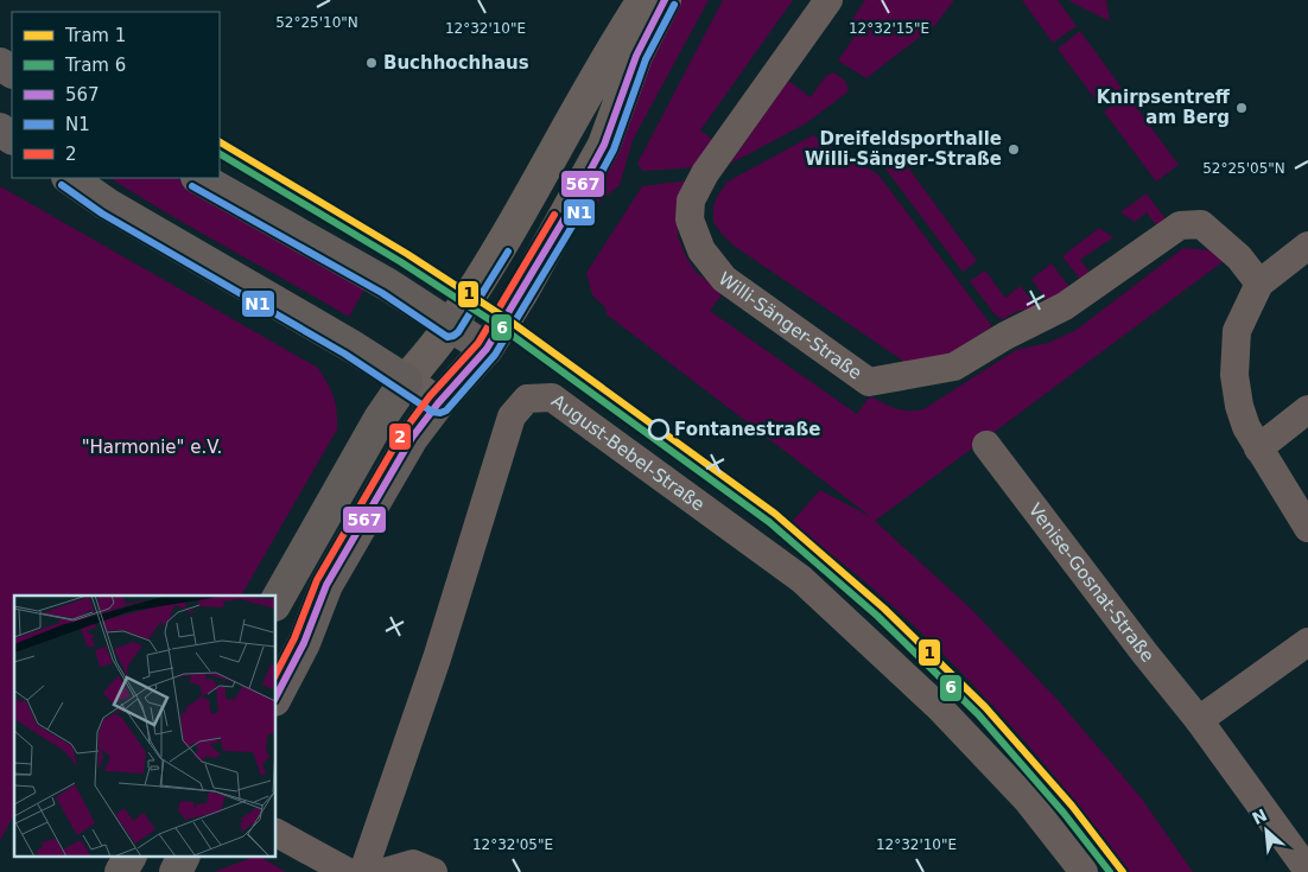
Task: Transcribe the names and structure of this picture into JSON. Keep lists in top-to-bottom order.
{
  "streets": {
    "street": ["Willi-Sänger-Straße", "August-Bebel-Straße", "Venise-Gosnat-Straße"]
  },
  "parks": ["\"Harmonie\" e.V."],
  "places": [
    "Buchhochhaus",
    "Knirpsentreff am Berg",
    "Dreifeldsporthalle Willi-Sänger-Straße",
    "Fontanestraße"
  ],
  "lines": [
    "transit line 567",
    "transit line N1",
    "tram line 1",
    "tram line 6",
    "transit line 2"
  ],
  "legend": [
    "Tram 1",
    "Tram 6",
    "567",
    "N1",
    "2"
  ],
  "north": "top left",
  "coordinates": [
    "52°25'10\"N",
    "12°32'10\"E",
    "12°32'15\"E",
    "52°25'05\"N",
    "12°32'05\"E"
  ]
}
